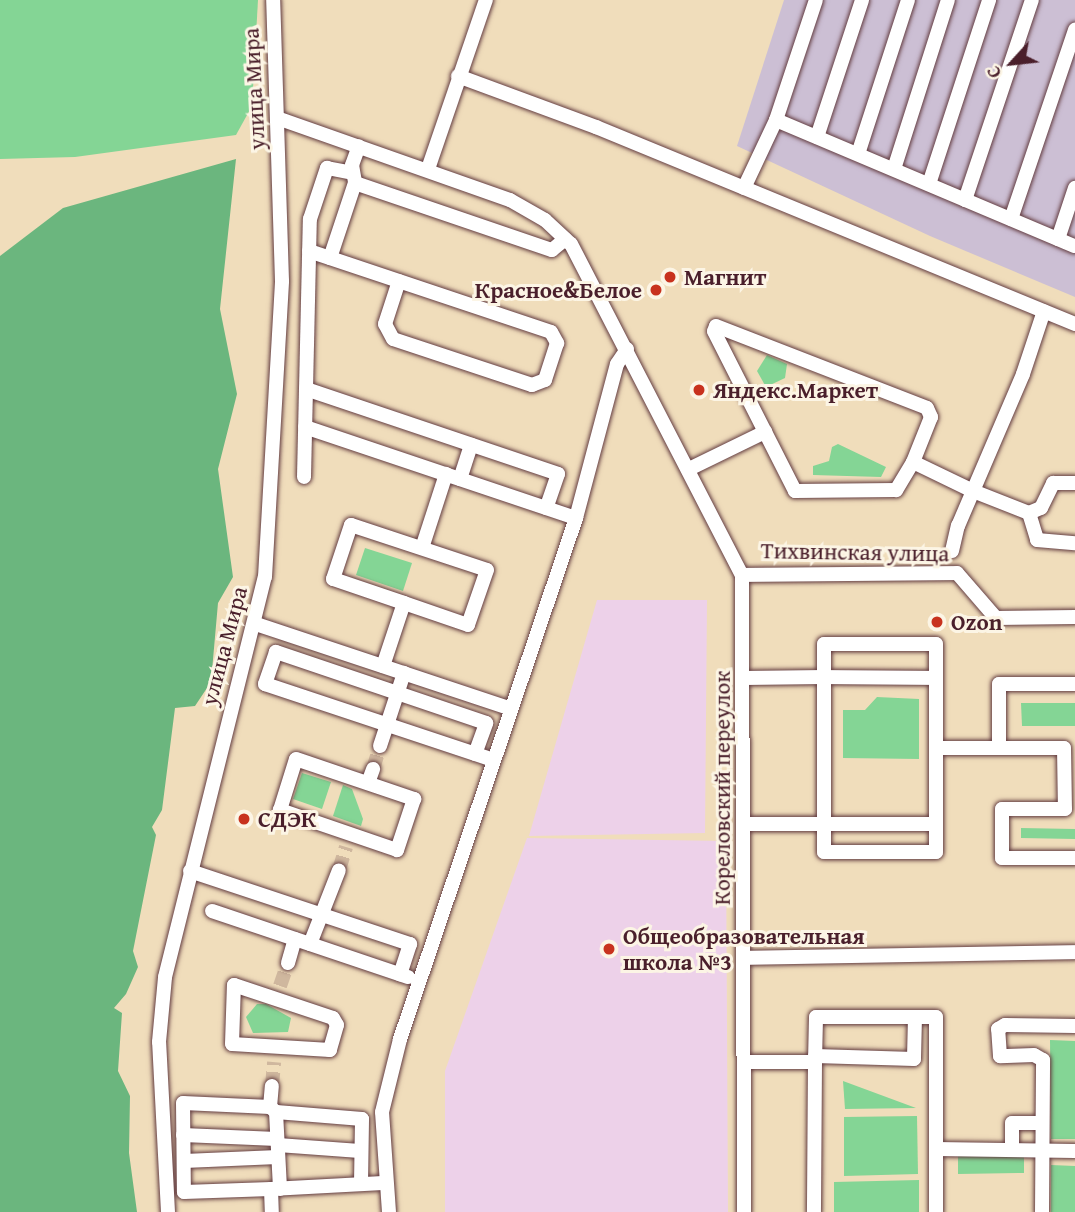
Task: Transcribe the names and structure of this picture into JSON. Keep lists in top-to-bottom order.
{
  "streets": {
    "street": ["улица Мира", "Тихвинская улица", "Кореловский переулок"]
  },
  "crossings": [
    ["Тихвинская улица", "Кореловский переулок"]
  ],
  "places": [
    "Магнит",
    "Красное&Белое",
    "Яндекс.Маркет",
    "Ozon",
    "СДЭК",
    "Общеобразовательная школа №3"
  ],
  "north": "bottom left"
}
